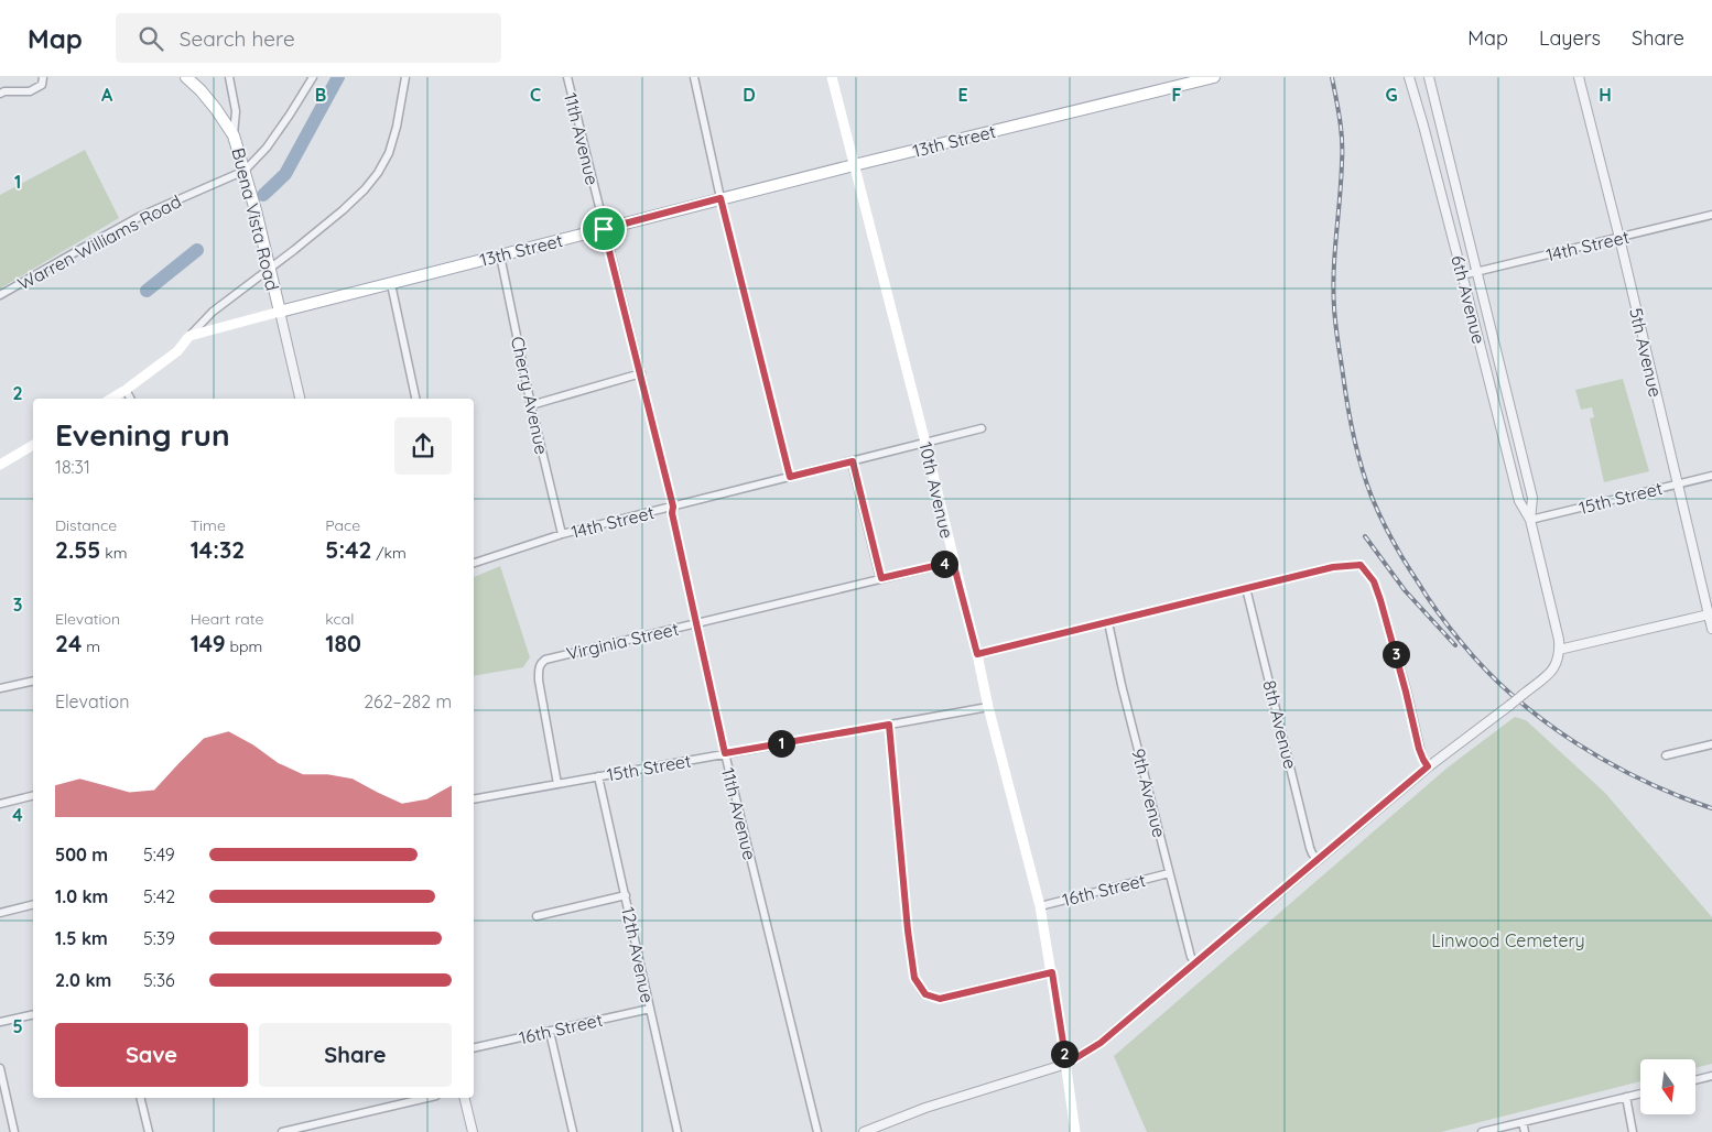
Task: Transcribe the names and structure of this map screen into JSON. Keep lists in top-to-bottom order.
{
  "streets": {
    "main road": ["13th Street", "Buena Vista Road", "10th Avenue"],
    "street": [
      "11th Avenue",
      "Warren Williams Road",
      "14th Street",
      "6th Avenue",
      "5th Avenue",
      "Cherry Avenue",
      "15th Street",
      "Virginia Street",
      "8th Avenue",
      "9th Avenue",
      "16th Street",
      "12th Avenue"
    ]
  },
  "crossings": [
    ["11th Avenue", "13th Street"],
    ["11th Avenue", "14th Street"],
    ["11th Avenue", "15th Street"],
    ["11th Avenue", "Virginia Street"],
    ["13th Street", "Buena Vista Road"],
    ["13th Street", "Cherry Avenue"],
    ["13th Street", "10th Avenue"],
    ["Buena Vista Road", "Warren Williams Road"],
    ["14th Street", "6th Avenue"],
    ["14th Street", "5th Avenue"],
    ["14th Street", "Cherry Avenue"],
    ["14th Street", "10th Avenue"],
    ["6th Avenue", "15th Street"],
    ["5th Avenue", "15th Street"],
    ["10th Avenue", "15th Street"],
    ["10th Avenue", "Virginia Street"],
    ["10th Avenue", "16th Street"],
    ["15th Street", "Virginia Street"],
    ["15th Street", "12th Avenue"],
    ["9th Avenue", "16th Street"],
    ["16th Street", "12th Avenue"]
  ],
  "parks": ["Linwood Cemetery"],
  "north": "bottom",
  "page": {
    "header": "Map",
    "search": "Search here",
    "nav": ["Map", "Layers", "Share"],
    "heading": ["Evening run", "18:31"],
    "stats": [
      ["Distance", "2.55 km"],
      ["Time", "14:32"],
      ["Pace", "5:42 /km"],
      ["Elevation", "24 m"],
      ["Heart rate", "149 bpm"],
      ["kcal", "180"]
    ],
    "pins": [
      "4",
      "3",
      "1",
      "2"
    ],
    "chart": ["Elevation", "262–282 m"],
    "list": [
      {
        "name": "500 m",
        "note": "5:49"
      },
      {
        "name": "1.0 km",
        "note": "5:42"
      },
      {
        "name": "1.5 km",
        "note": "5:39"
      },
      {
        "name": "2.0 km",
        "note": "5:36"
      }
    ],
    "buttons": ["Save", "Share"]
  },
  "grid": {
    "columns": [
      "A",
      "B",
      "C",
      "D",
      "E",
      "F",
      "G",
      "H"
    ],
    "rows": [
      "1",
      "2",
      "3",
      "4",
      "5"
    ]
  }
}
